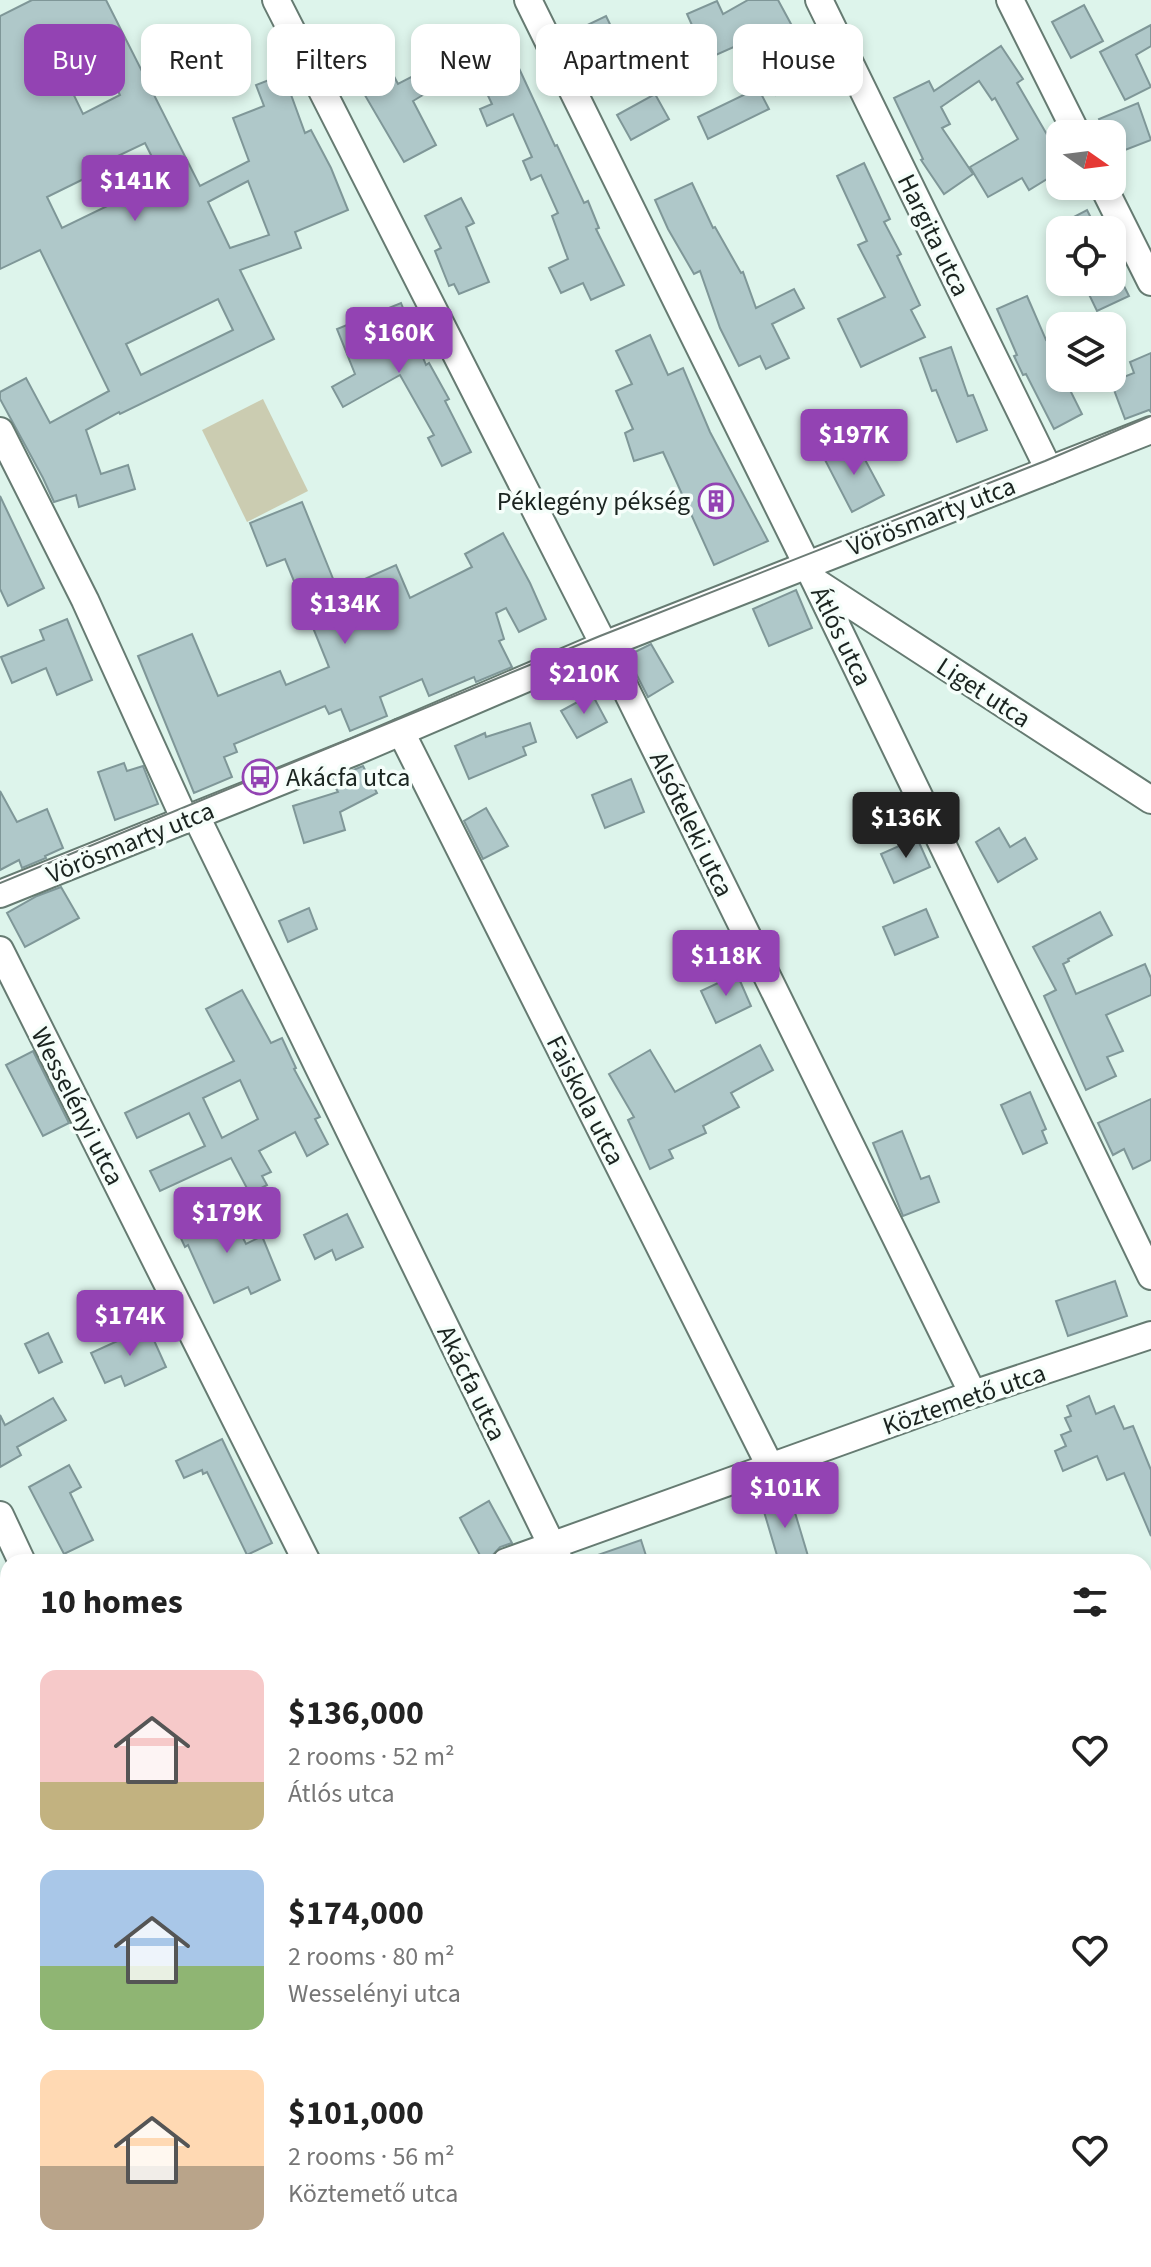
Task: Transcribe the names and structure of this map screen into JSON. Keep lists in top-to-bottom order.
{
  "streets": {
    "street": [
      "Hargita utca",
      "Vörösmarty utca",
      "Átlós utca",
      "Liget utca",
      "Alsóteleki utca",
      "Faiskola utca",
      "Wesselényi utca",
      "Akácfa utca",
      "Köztemető utca"
    ]
  },
  "crossings": [
    ["Hargita utca", "Vörösmarty utca"],
    ["Vörösmarty utca", "Átlós utca"],
    ["Vörösmarty utca", "Liget utca"],
    ["Vörösmarty utca", "Alsóteleki utca"],
    ["Vörösmarty utca", "Faiskola utca"],
    ["Vörösmarty utca", "Akácfa utca"],
    ["Átlós utca", "Liget utca"],
    ["Alsóteleki utca", "Köztemető utca"],
    ["Faiskola utca", "Köztemető utca"],
    ["Akácfa utca", "Köztemető utca"]
  ],
  "places": {
    "building": ["Péklegény pékség"],
    "bus stop": ["Akácfa utca"]
  },
  "north": "right",
  "page": {
    "chip": [
      "Buy",
      "Rent",
      "Filters",
      "New",
      "Apartment",
      "House"
    ],
    "price": [
      "$141K",
      "$160K",
      "$197K",
      "$134K",
      "$210K",
      "$136K",
      "$118K",
      "$179K",
      "$174K",
      "$101K"
    ],
    "heading": "10 homes",
    "list": [
      {
        "name": "$136,000",
        "note": "2 rooms · 52 m² · Átlós utca"
      },
      {
        "name": "$174,000",
        "note": "2 rooms · 80 m² · Wesselényi utca"
      },
      {
        "name": "$101,000",
        "note": "2 rooms · 56 m² · Köztemető utca"
      }
    ]
  }
}
